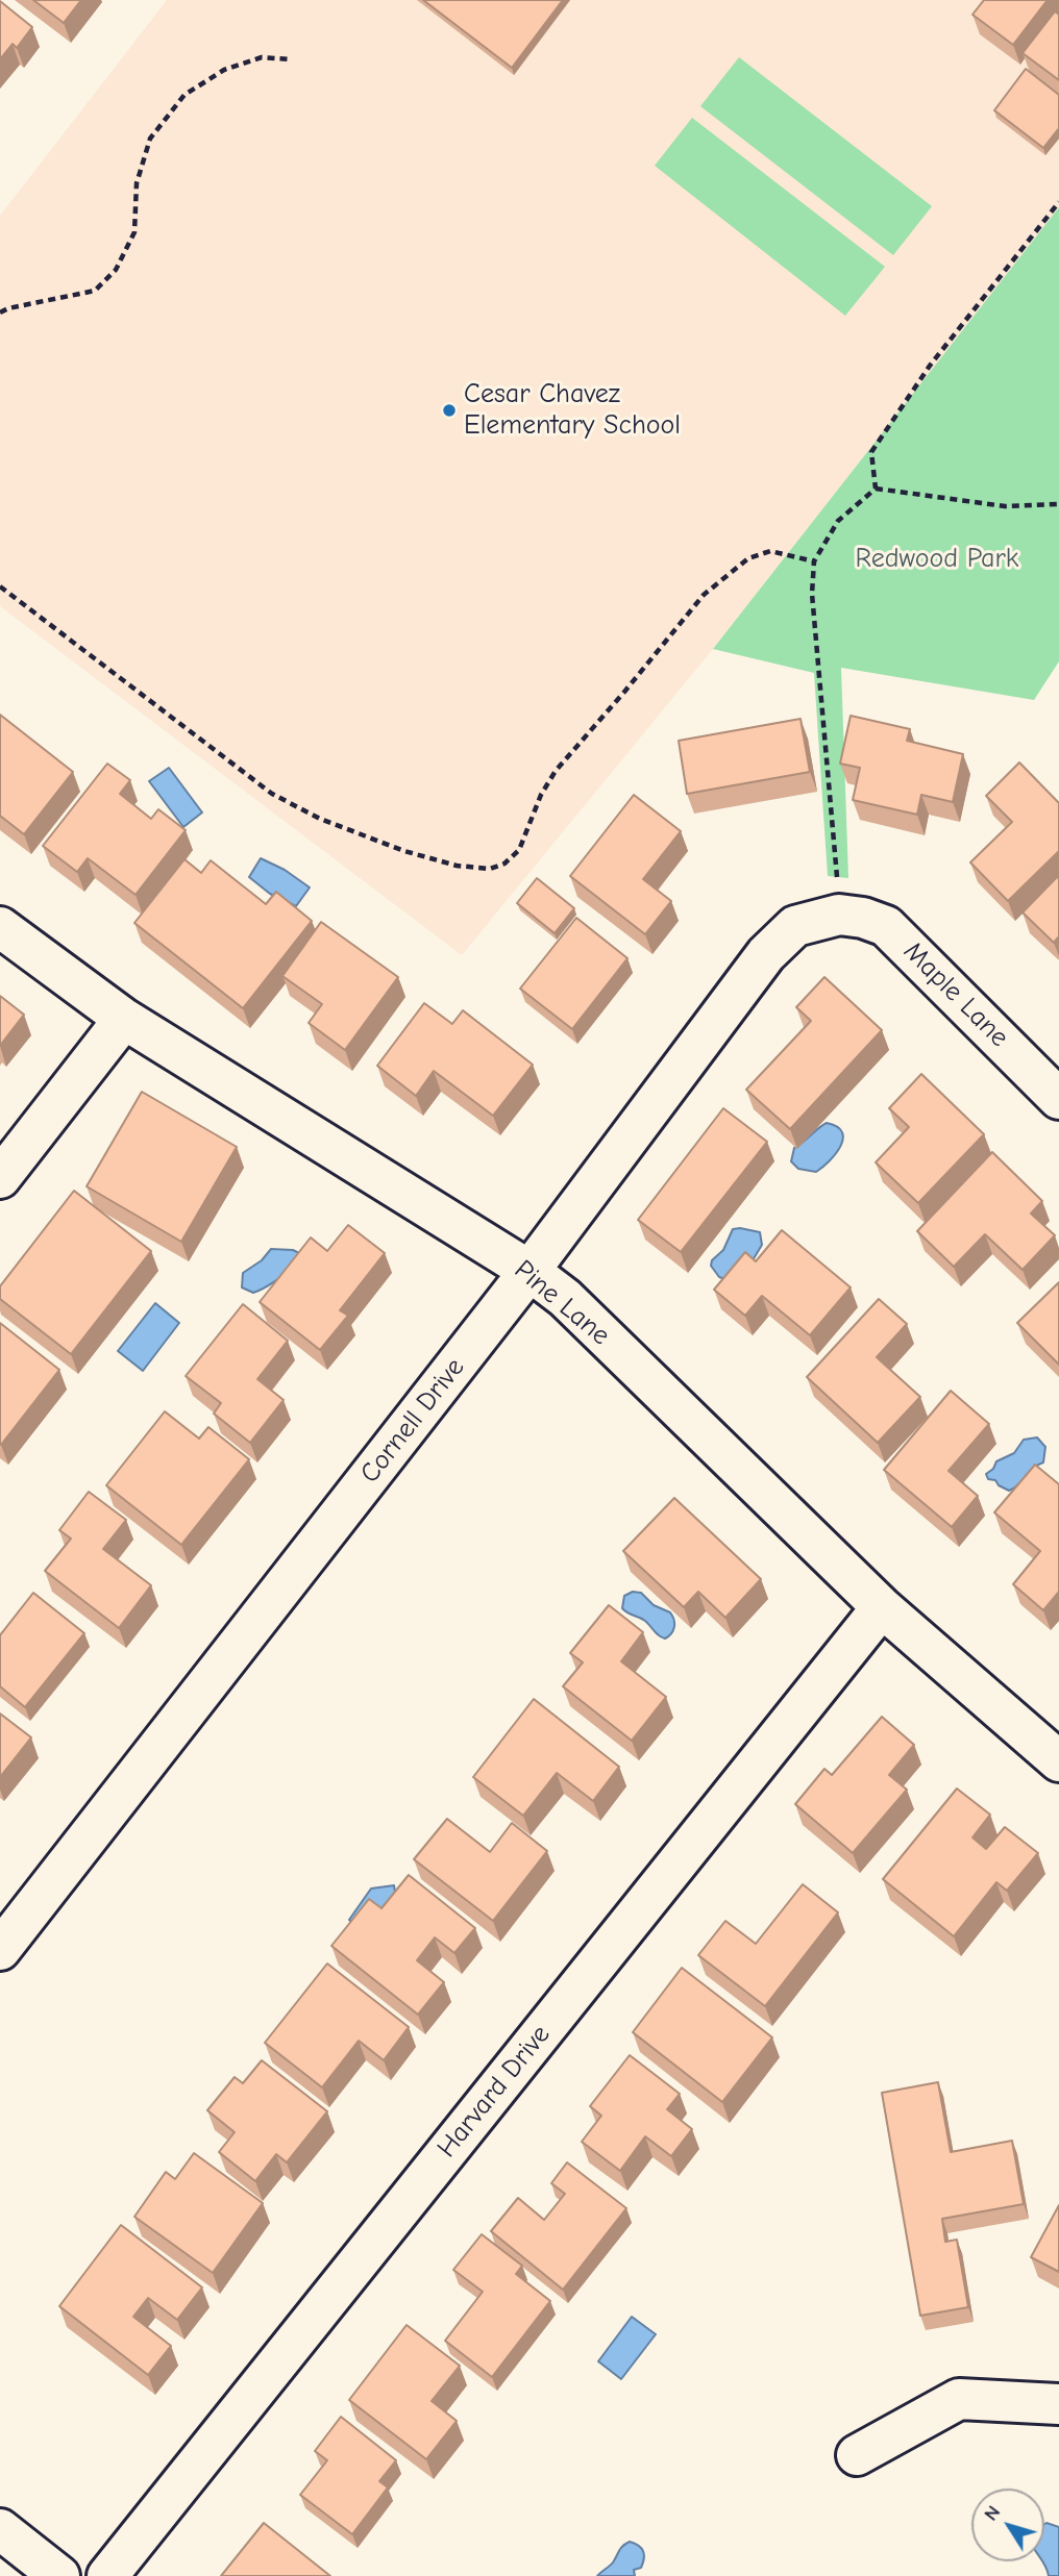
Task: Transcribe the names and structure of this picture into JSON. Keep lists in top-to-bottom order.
{
  "streets": {
    "street": [
      "Maple Lane",
      "Pine Lane",
      "Cornell Drive",
      "Harvard Drive"
    ]
  },
  "crossings": [
    ["Maple Lane", "Cornell Drive"],
    ["Pine Lane", "Cornell Drive"],
    ["Pine Lane", "Harvard Drive"]
  ],
  "parks": ["Redwood Park"],
  "places": ["Cesar Chavez Elementary School"],
  "north": "top left"
}
